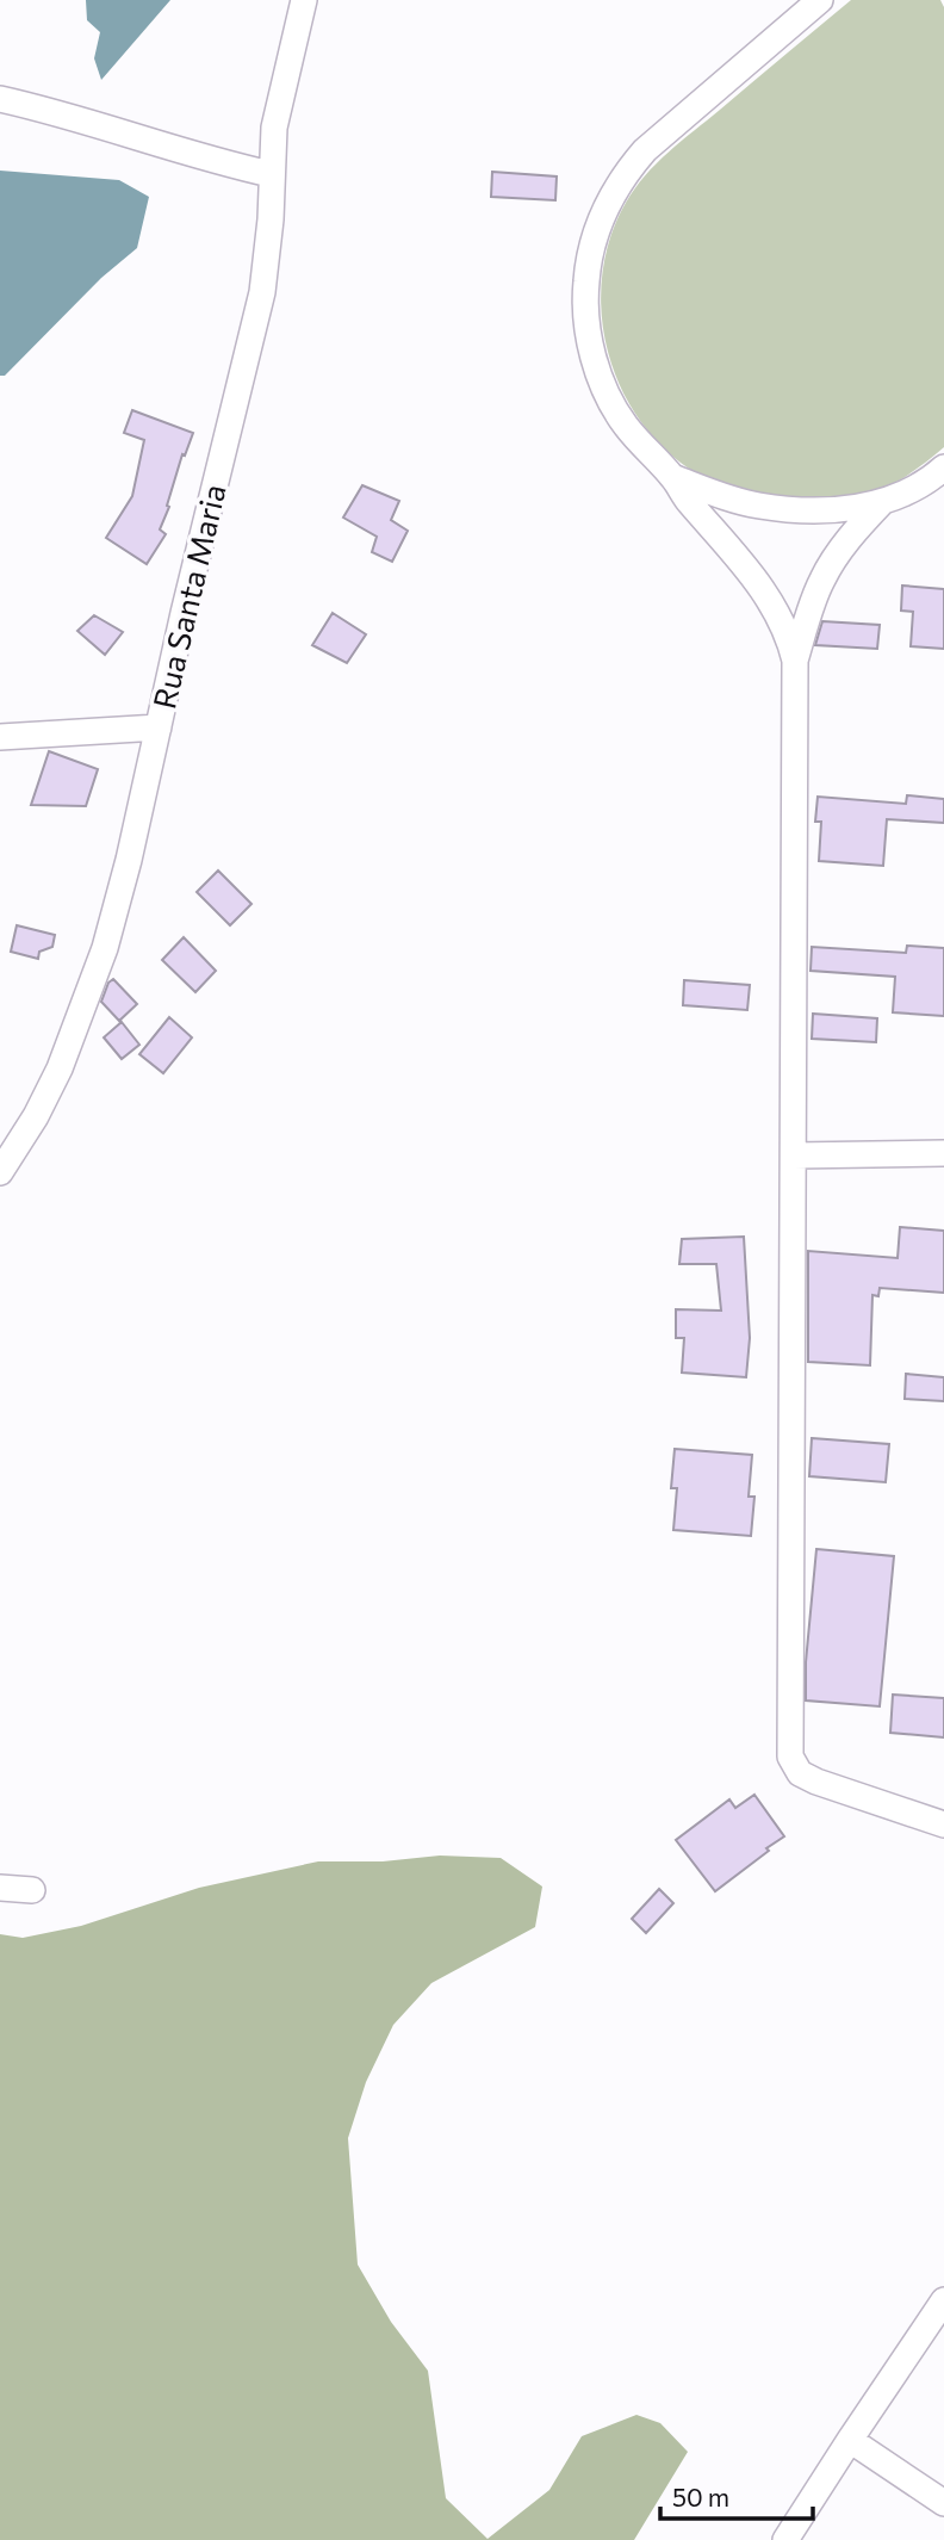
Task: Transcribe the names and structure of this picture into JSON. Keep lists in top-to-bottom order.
{
  "streets": {
    "street": ["Rua Santa Maria"]
  },
  "scale_bar": "50 m"
}
